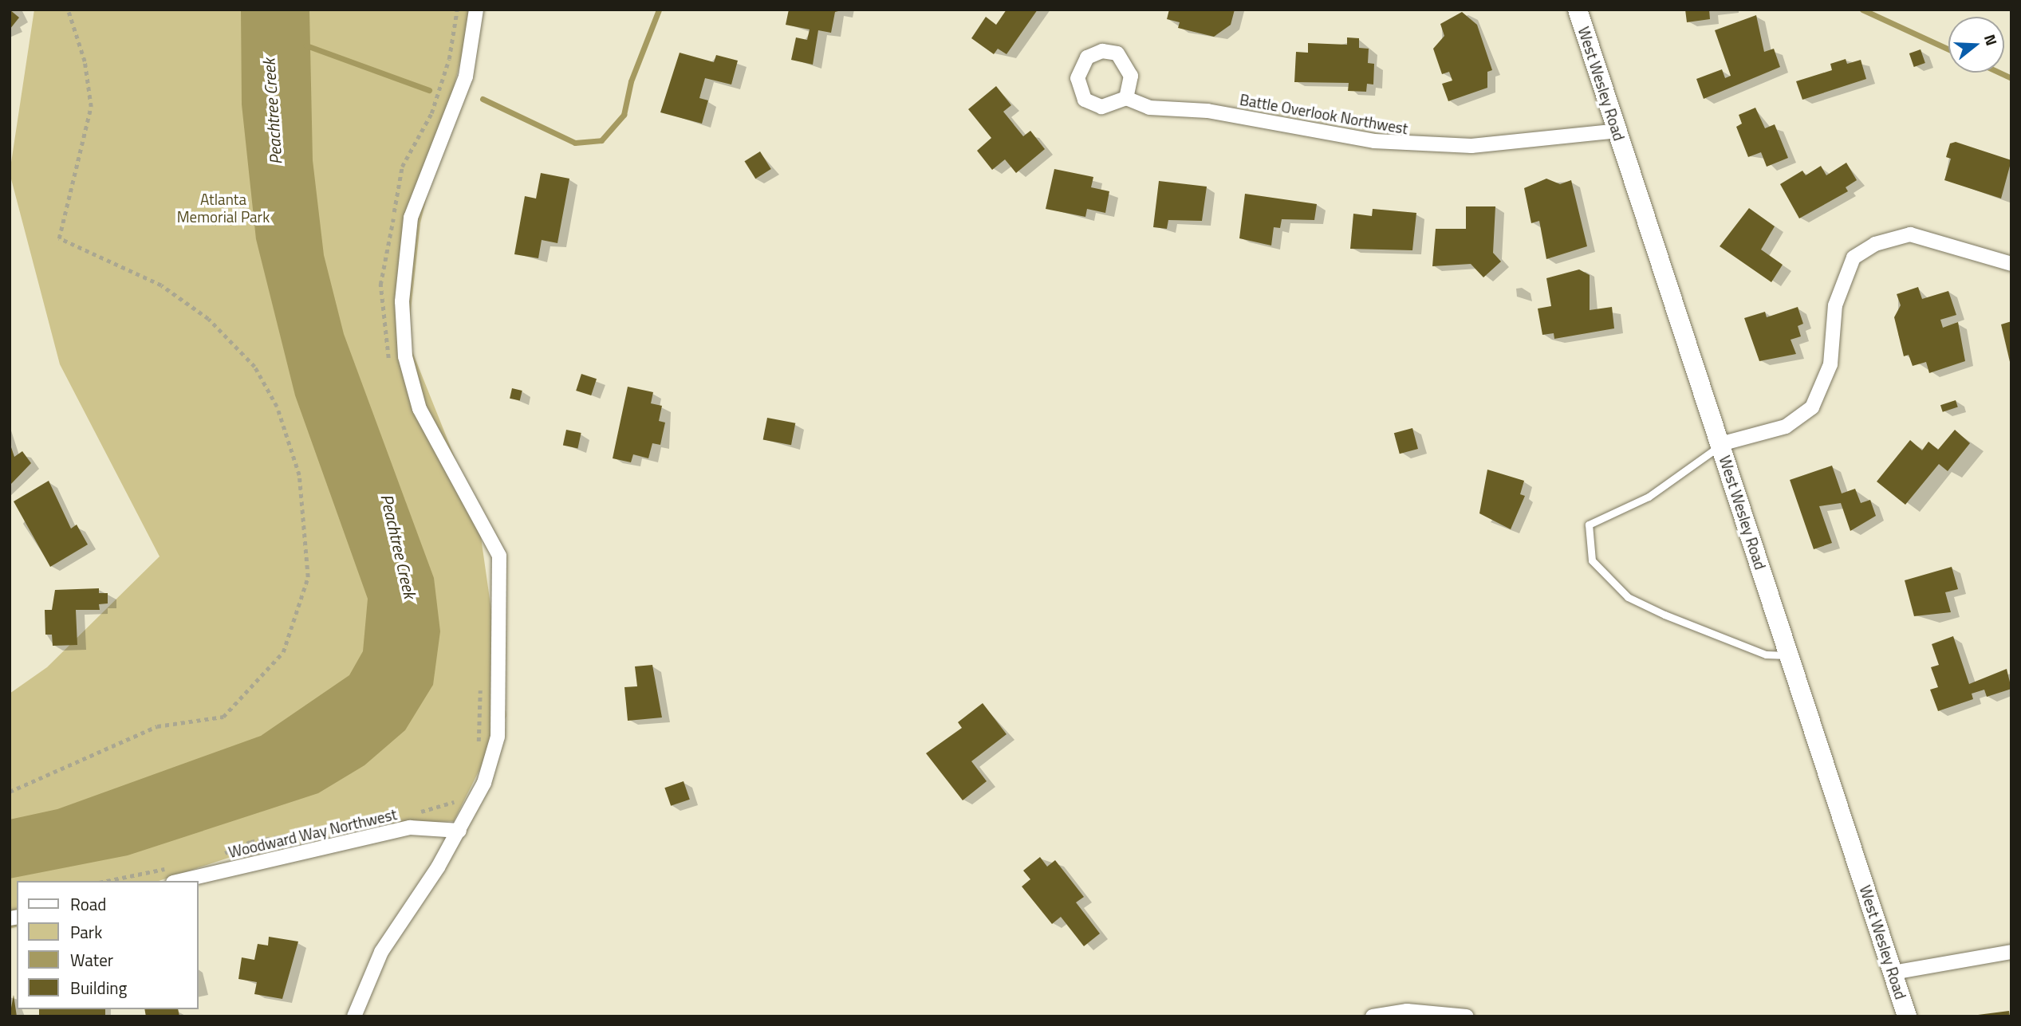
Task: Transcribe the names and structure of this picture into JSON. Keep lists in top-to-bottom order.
{
  "streets": {
    "street": ["West Wesley Road", "Battle Overlook Northwest", "Woodward Way Northwest"]
  },
  "crossings": [
    ["West Wesley Road", "Battle Overlook Northwest"]
  ],
  "water": ["Peachtree Creek"],
  "parks": ["Atlanta Memorial Park"],
  "legend": [
    "Road",
    "Park",
    "Water",
    "Building"
  ],
  "north": "right"
}
